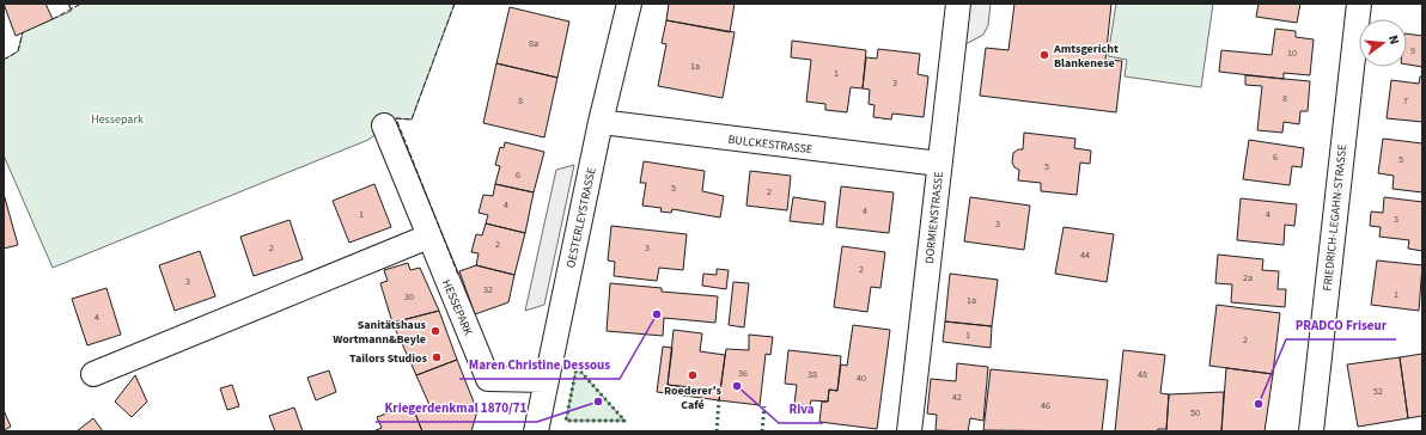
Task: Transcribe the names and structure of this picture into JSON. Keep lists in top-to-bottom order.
{
  "streets": {
    "street": [
      "BULCKESTRASSE",
      "OESTERLEYSTRASSE",
      "DORMIENSTRASSE",
      "FRIEDRICH-LEGAHN-STRASSE",
      "HESSEPARK"
    ]
  },
  "crossings": [
    ["BULCKESTRASSE", "OESTERLEYSTRASSE"],
    ["BULCKESTRASSE", "DORMIENSTRASSE"],
    ["OESTERLEYSTRASSE", "HESSEPARK"]
  ],
  "parks": ["Hessepark"],
  "places": [
    "Amtsgericht Blankenese",
    "Maren Christine Dessous",
    "Sanitätshaus Wortmann&Beyle",
    "Tailors Studios",
    "Roederer's Café",
    "Riva",
    "Kriegerdenkmal 1870/71",
    "PRADCO Friseur"
  ],
  "house_numbers": [
    "8a",
    "9",
    "10",
    "1a",
    "1",
    "3",
    "8",
    "8",
    "7",
    "6",
    "5",
    "5",
    "6",
    "5",
    "2",
    "4",
    "4",
    "1",
    "4",
    "3",
    "3",
    "2",
    "2",
    "3",
    "44",
    "2",
    "2a",
    "3",
    "32",
    "1",
    "30",
    "1a",
    "4",
    "1",
    "2",
    "36",
    "38",
    "48",
    "40",
    "52",
    "42",
    "46",
    "50"
  ],
  "north": "right"
}
